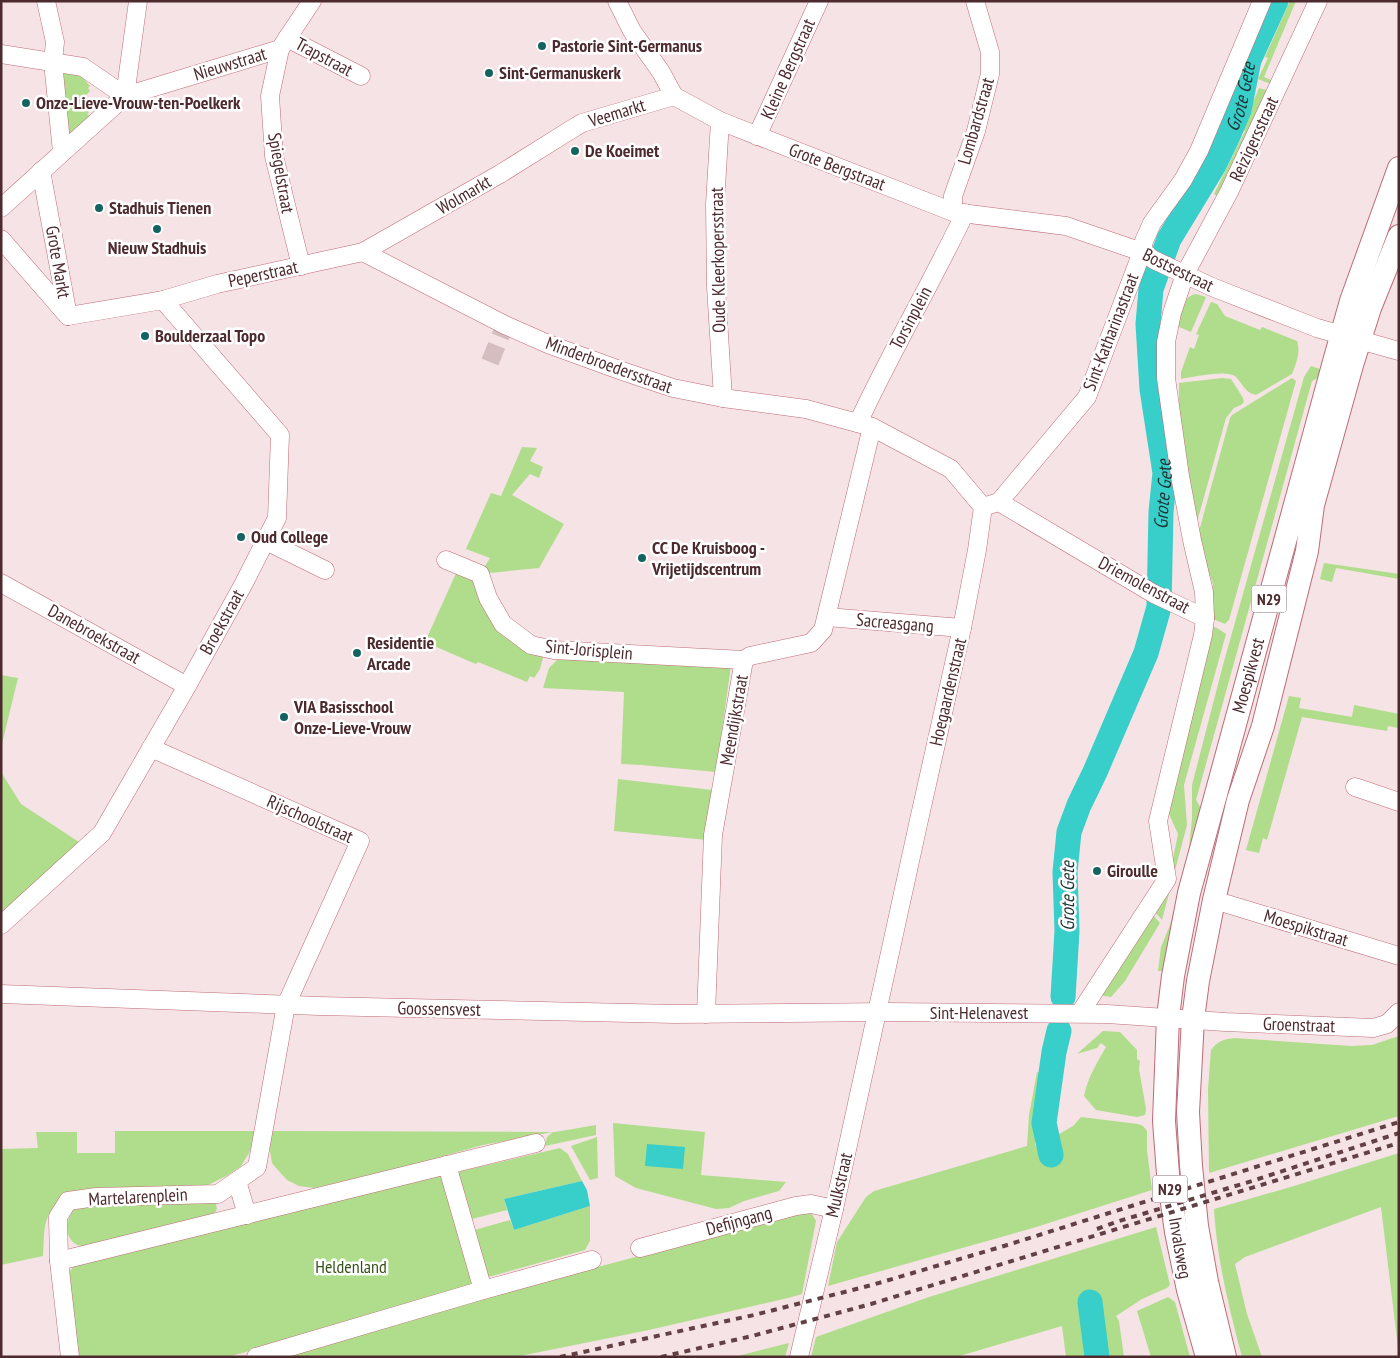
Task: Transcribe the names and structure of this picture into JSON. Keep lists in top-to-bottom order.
{
  "streets": {
    "main road": ["N29", "Moespikvest", "Invalsweg"],
    "street": [
      "Trapstraat",
      "Nieuwstraat",
      "Kleine Bergstraat",
      "Veemarkt",
      "Lombardstraat",
      "Reizigersstraat",
      "Grote Bergstraat",
      "Spiegelstraat",
      "Wolmarkt",
      "Oude Kleerkopersstraat",
      "Grote Markt",
      "Bostsestraat",
      "Peperstraat",
      "Torsinplein",
      "Sint-Katharinastraat",
      "Minderbroedersstraat",
      "Driemolenstraat",
      "Broekstraat",
      "Sacreasgang",
      "Danebroekstraat",
      "Sint-Jorisplein",
      "Hoegaardenstraat",
      "Meendijkstraat",
      "Rijschoolstraat",
      "Moespikstraat",
      "Goossensvest",
      "Sint-Helenavest",
      "Groenstraat",
      "Mulkstraat",
      "Martelarenplein",
      "Defijngang"
    ]
  },
  "crossings": [
    ["Trapstraat", "Nieuwstraat"],
    ["Trapstraat", "Spiegelstraat"],
    ["Nieuwstraat", "Spiegelstraat"],
    ["Kleine Bergstraat", "Grote Bergstraat"],
    ["Veemarkt", "Wolmarkt"],
    ["Lombardstraat", "Grote Bergstraat"],
    ["Lombardstraat", "Bostsestraat"],
    ["Lombardstraat", "Torsinplein"],
    ["Reizigersstraat", "Bostsestraat"],
    ["Reizigersstraat", "Driemolenstraat"],
    ["Grote Bergstraat", "Oude Kleerkopersstraat"],
    ["Grote Bergstraat", "Bostsestraat"],
    ["Grote Bergstraat", "Torsinplein"],
    ["Spiegelstraat", "Peperstraat"],
    ["Wolmarkt", "Peperstraat"],
    ["Wolmarkt", "Minderbroedersstraat"],
    ["Oude Kleerkopersstraat", "Minderbroedersstraat"],
    ["Grote Markt", "Peperstraat"],
    ["Grote Markt", "Broekstraat"],
    ["Bostsestraat", "Torsinplein"],
    ["Bostsestraat", "Sint-Katharinastraat"],
    ["Bostsestraat", "N29"],
    ["Bostsestraat", "Moespikvest"],
    ["Peperstraat", "Minderbroedersstraat"],
    ["Peperstraat", "Broekstraat"],
    ["Torsinplein", "Minderbroedersstraat"],
    ["Torsinplein", "Meendijkstraat"],
    ["Sint-Katharinastraat", "Driemolenstraat"],
    ["Sint-Katharinastraat", "Hoegaardenstraat"],
    ["Minderbroedersstraat", "Meendijkstraat"],
    ["Driemolenstraat", "Hoegaardenstraat"],
    ["Driemolenstraat", "Sint-Helenavest"],
    ["N29", "Moespikvest"],
    ["Broekstraat", "Danebroekstraat"],
    ["Broekstraat", "Rijschoolstraat"],
    ["Sacreasgang", "Hoegaardenstraat"],
    ["Sacreasgang", "Meendijkstraat"],
    ["Sint-Jorisplein", "Meendijkstraat"],
    ["Moespikvest", "Moespikstraat"],
    ["Moespikvest", "Sint-Helenavest"],
    ["Moespikvest", "Groenstraat"],
    ["Moespikvest", "Invalsweg"],
    ["Hoegaardenstraat", "Goossensvest"],
    ["Hoegaardenstraat", "Sint-Helenavest"],
    ["Hoegaardenstraat", "Mulkstraat"],
    ["Meendijkstraat", "Goossensvest"],
    ["Rijschoolstraat", "Goossensvest"],
    ["Rijschoolstraat", "Martelarenplein"],
    ["Goossensvest", "Sint-Helenavest"],
    ["Goossensvest", "Mulkstraat"],
    ["Goossensvest", "Martelarenplein"],
    ["Sint-Helenavest", "Groenstraat"],
    ["Sint-Helenavest", "Mulkstraat"],
    ["Sint-Helenavest", "Invalsweg"],
    ["Groenstraat", "Invalsweg"],
    ["Mulkstraat", "Defijngang"]
  ],
  "water": ["Grote Gete"],
  "parks": ["Heldenland"],
  "places": [
    "Pastorie Sint-Germanus",
    "Sint-Germanuskerk",
    "Onze-Lieve-Vrouw-ten-Poelkerk",
    "De Koeimet",
    "Stadhuis Tienen",
    "Nieuw Stadhuis",
    "Boulderzaal Topo",
    "Oud College",
    "CC De Kruisboog - Vrijetijdscentrum",
    "Residentie Arcade",
    "VIA Basisschool Onze-Lieve-Vrouw",
    "Giroulle"
  ]
}
